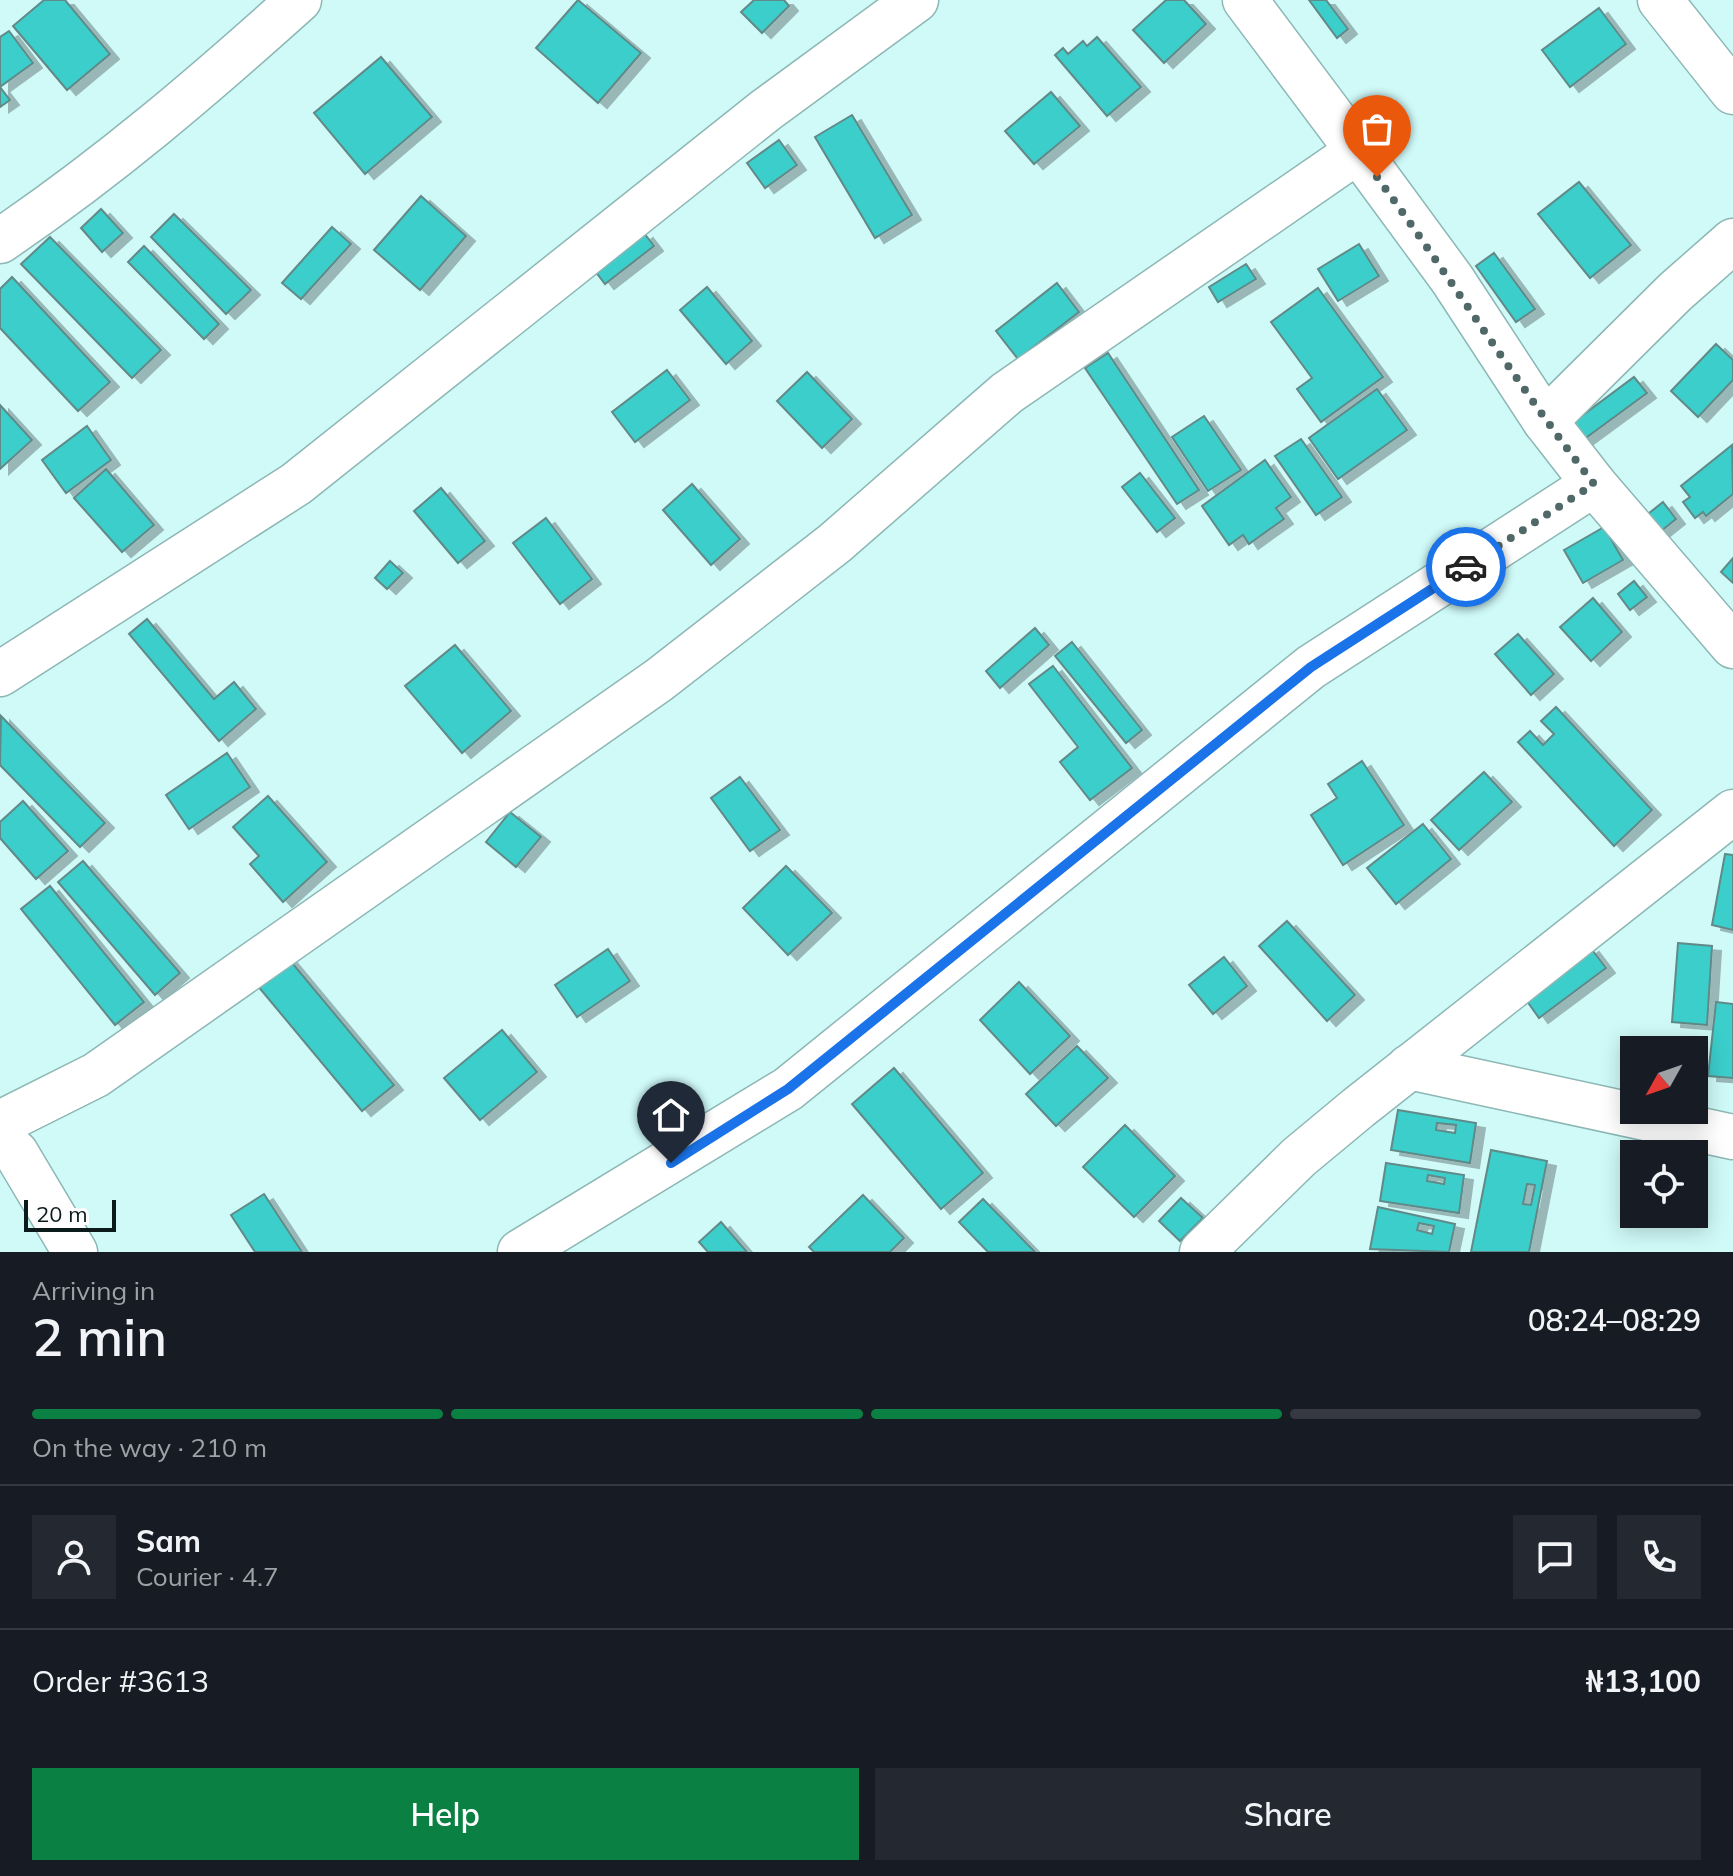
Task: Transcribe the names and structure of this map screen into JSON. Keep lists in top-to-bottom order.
{
  "scale_bar": "20 m",
  "north": "bottom left",
  "page": {
    "scale": "20 m",
    "heading": ["2 min", "Arriving in", "08:24–08:29"],
    "panel": [
      "Sam",
      "Courier · 4.7",
      "Order #3613",
      "₦13,100"
    ],
    "bar": "On the way · 210 m",
    "buttons": ["Help", "Share"]
  }
}
